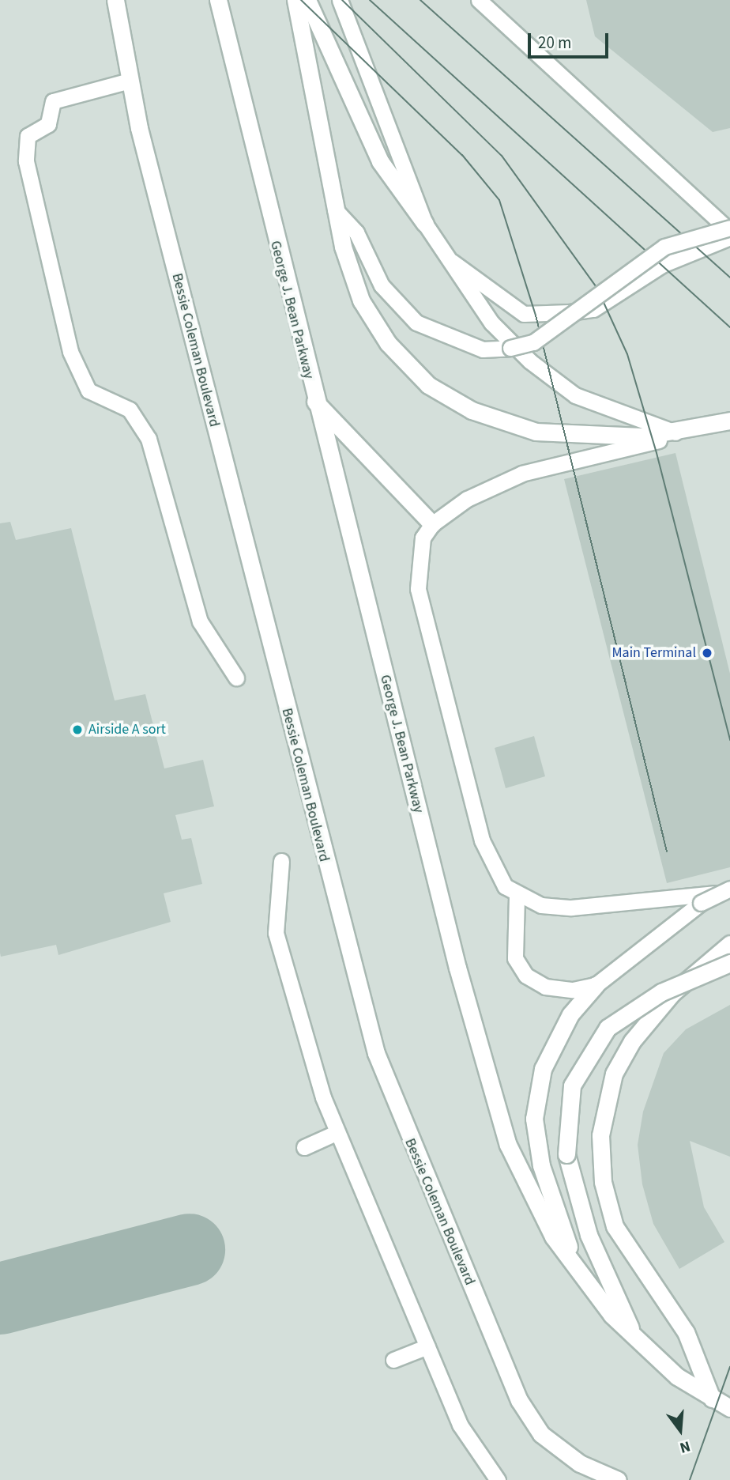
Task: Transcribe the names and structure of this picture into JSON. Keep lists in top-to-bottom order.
{
  "streets": {
    "street": ["George J. Bean Parkway", "Bessie Coleman Boulevard"]
  },
  "places": ["Main Terminal", "Airside A sort"],
  "scale_bar": "20 m",
  "north": "bottom"
}
